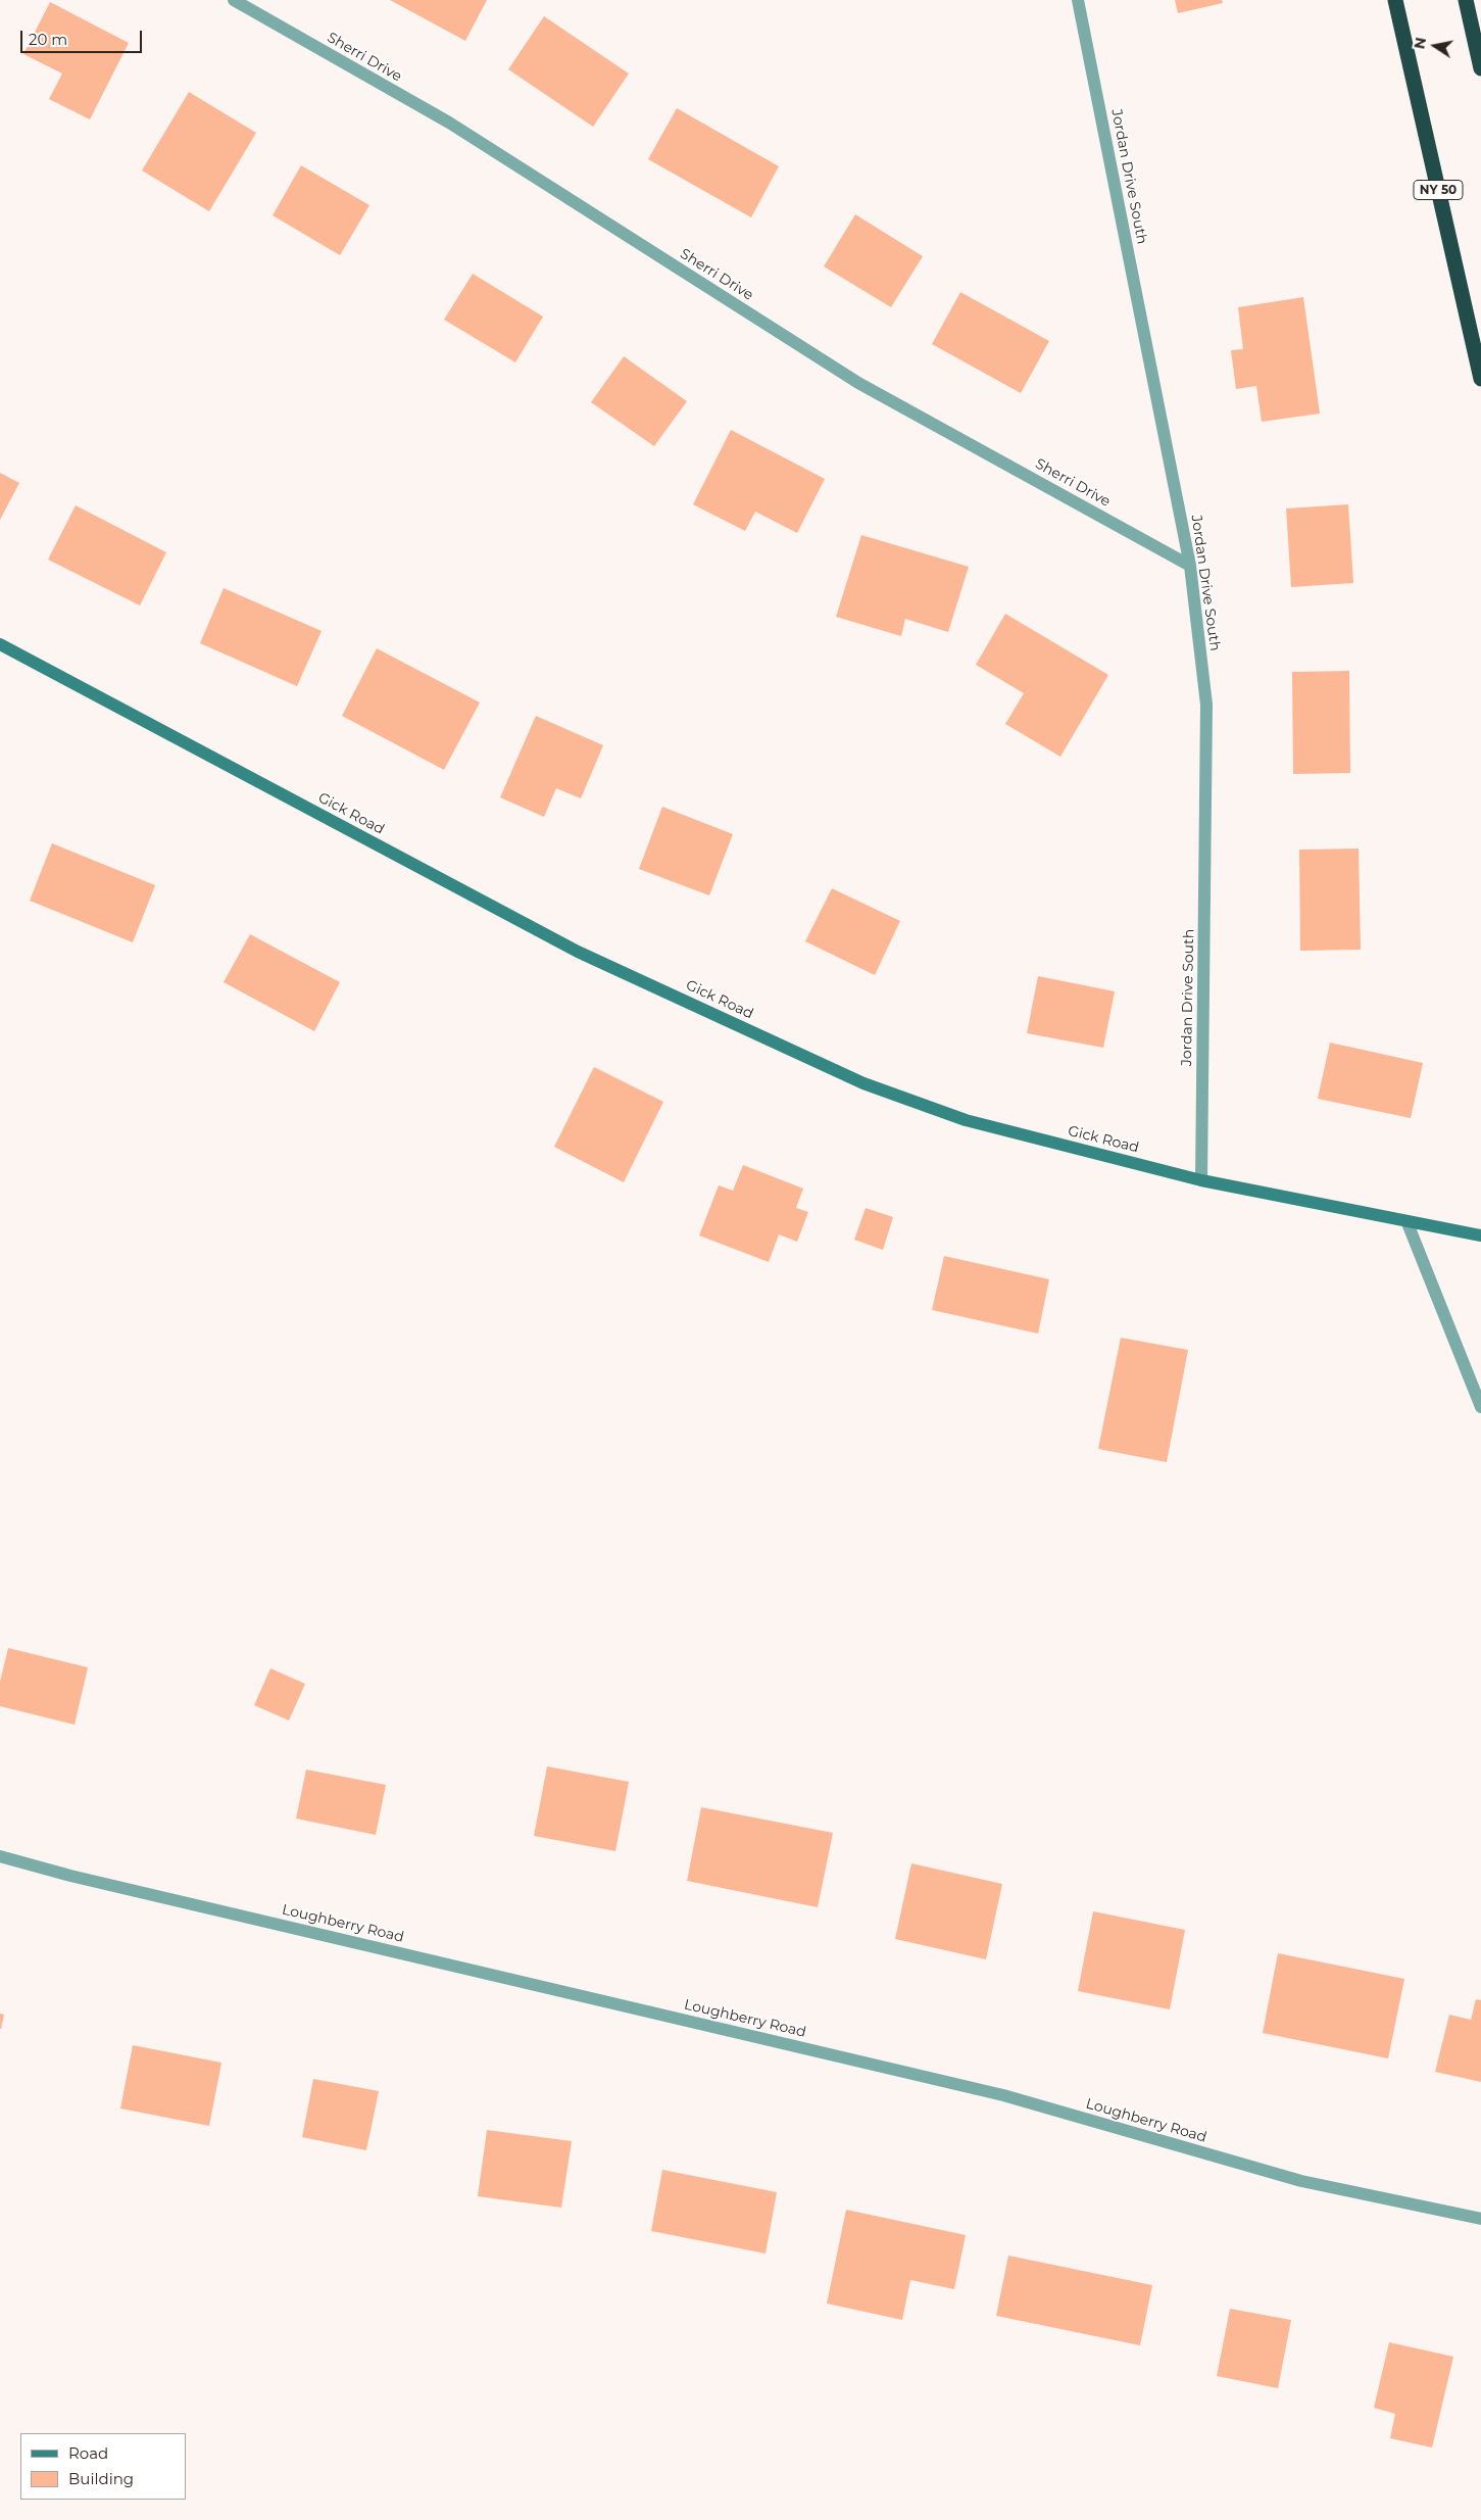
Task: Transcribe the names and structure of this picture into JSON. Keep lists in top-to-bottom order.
{
  "streets": {
    "highway": ["NY 50"],
    "street": [
      "Sherri Drive",
      "Jordan Drive South",
      "Gick Road",
      "Loughberry Road"
    ]
  },
  "crossings": [
    ["Sherri Drive", "Jordan Drive South"],
    ["Jordan Drive South", "Gick Road"]
  ],
  "legend": ["Road", "Building"],
  "scale_bar": "20 m",
  "north": "left"
}
